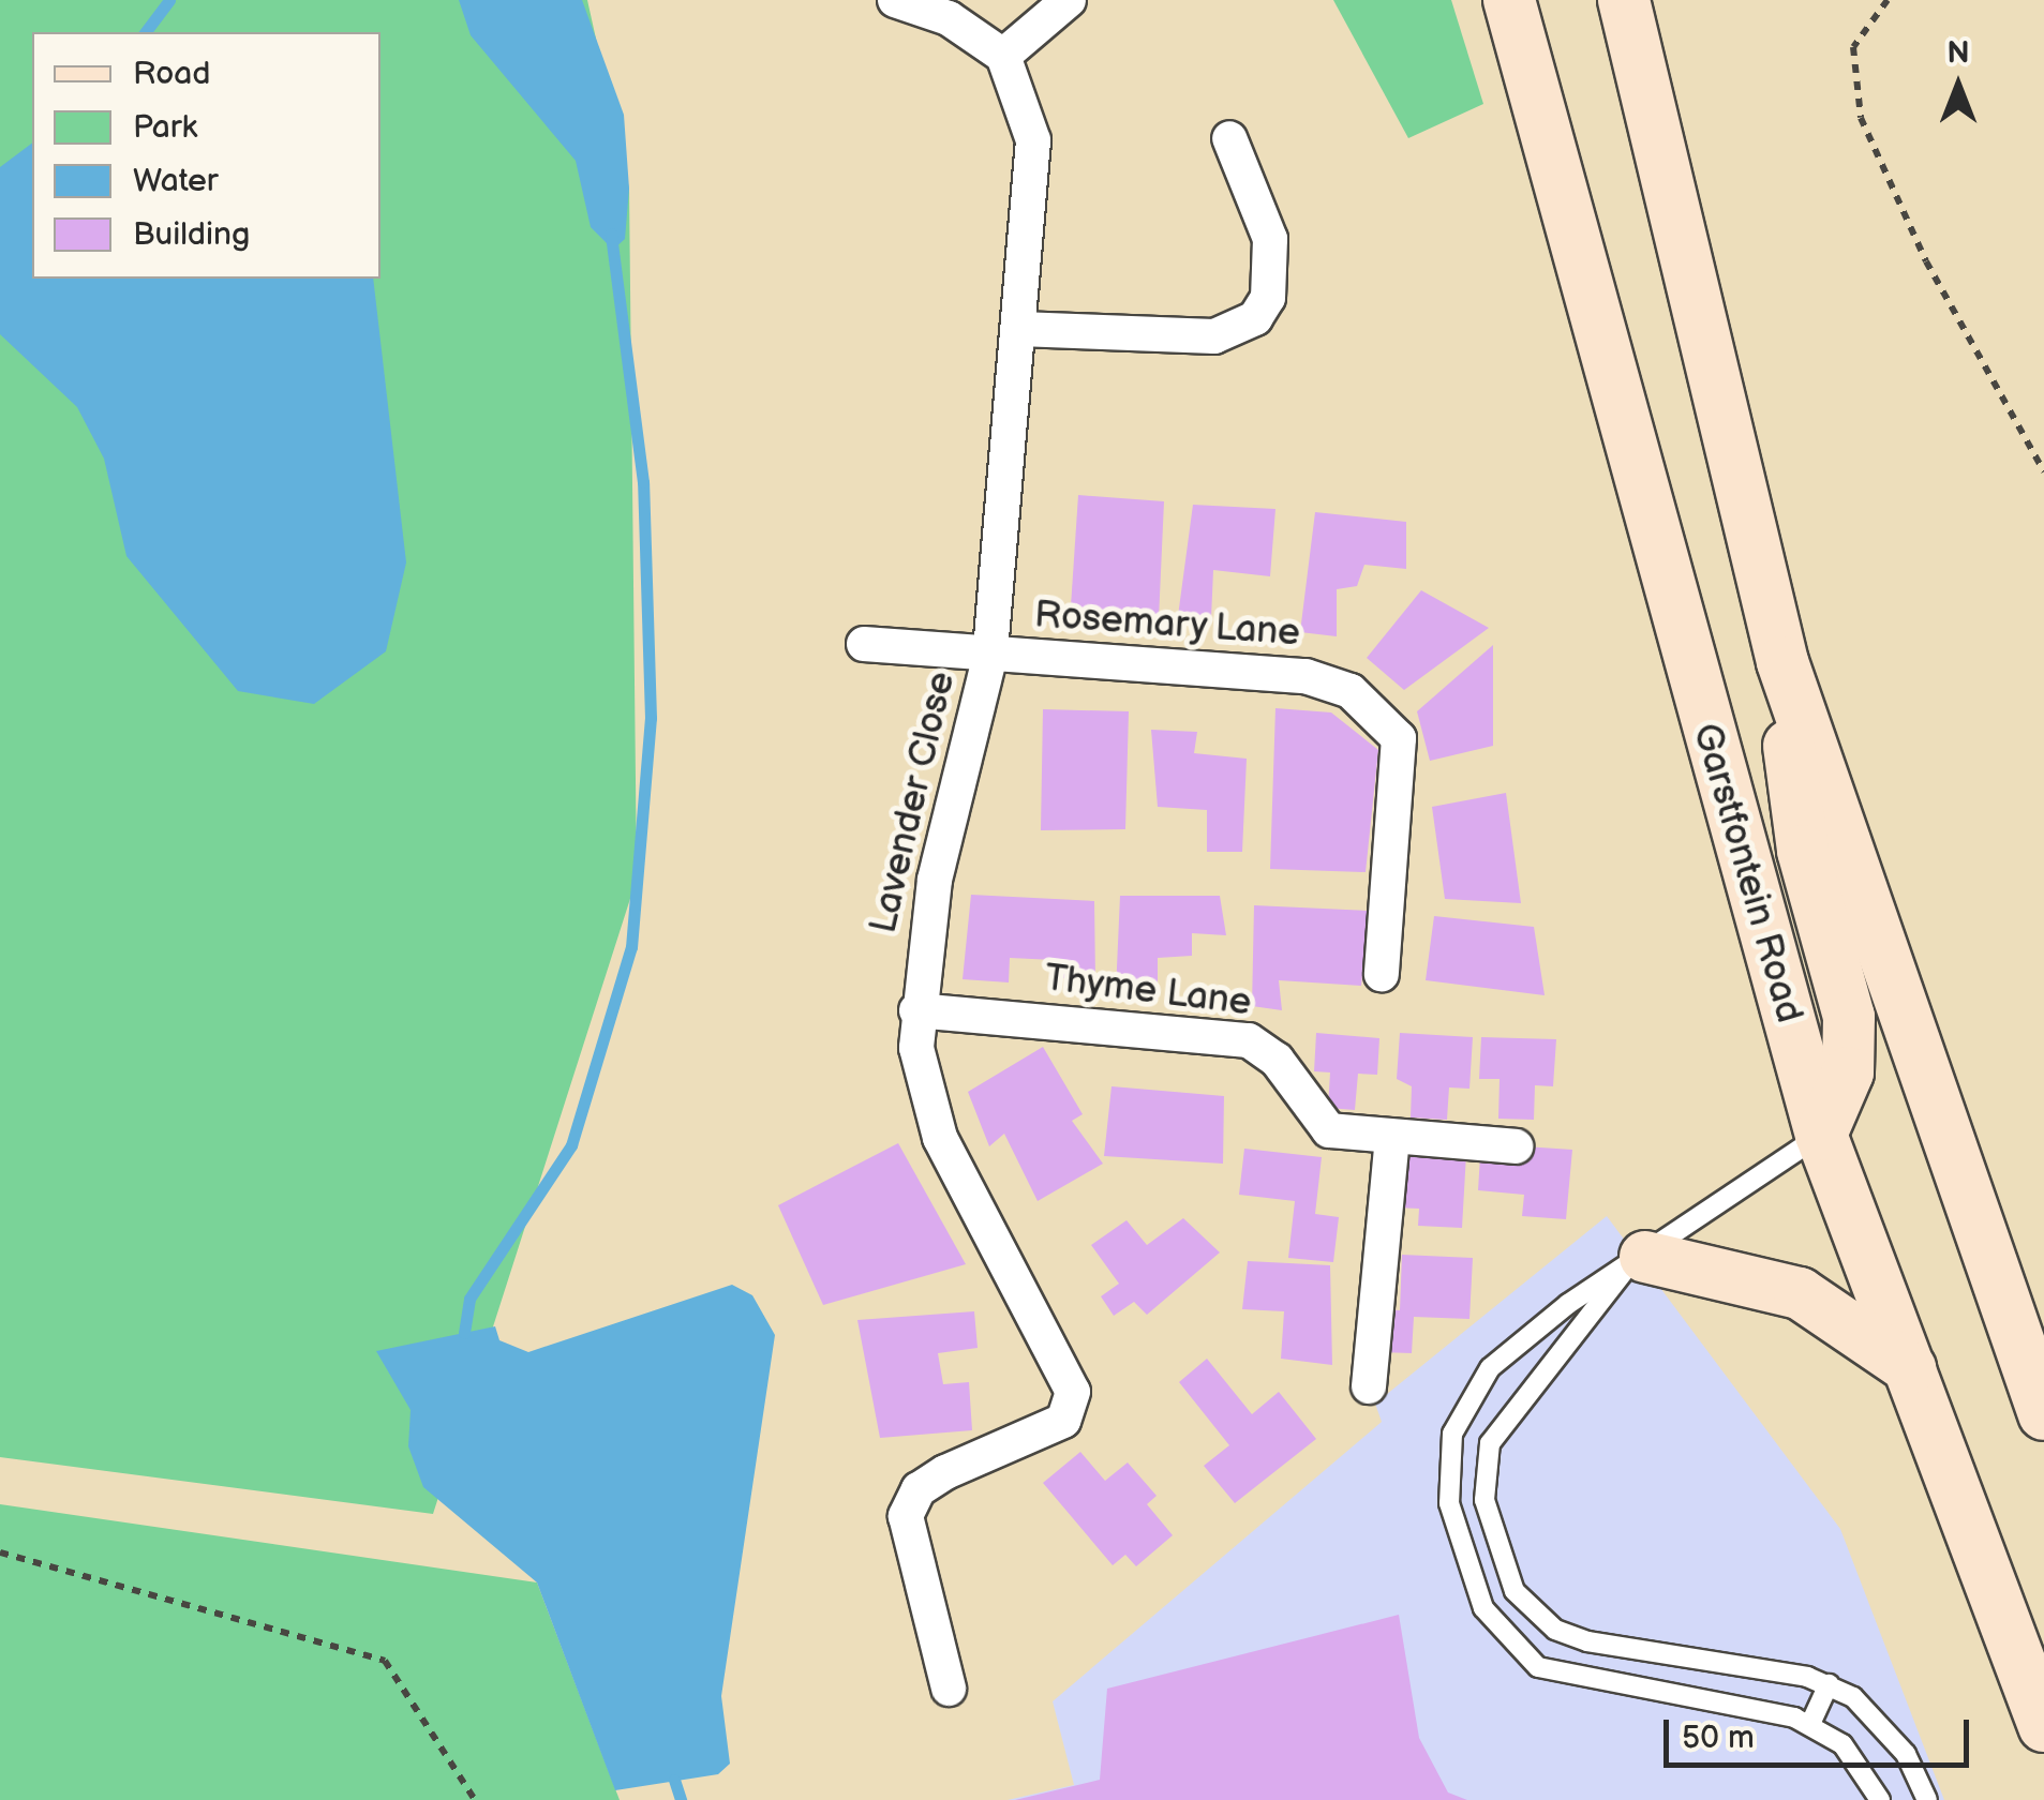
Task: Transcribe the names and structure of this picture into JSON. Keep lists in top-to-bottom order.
{
  "streets": {
    "main road": ["Garstfontein Road"],
    "street": ["Rosemary Lane", "Lavender Close", "Thyme Lane"]
  },
  "crossings": [
    ["Rosemary Lane", "Lavender Close"],
    ["Lavender Close", "Thyme Lane"]
  ],
  "legend": [
    "Road",
    "Park",
    "Water",
    "Building"
  ],
  "scale_bar": "50 m",
  "north": "top"
}
